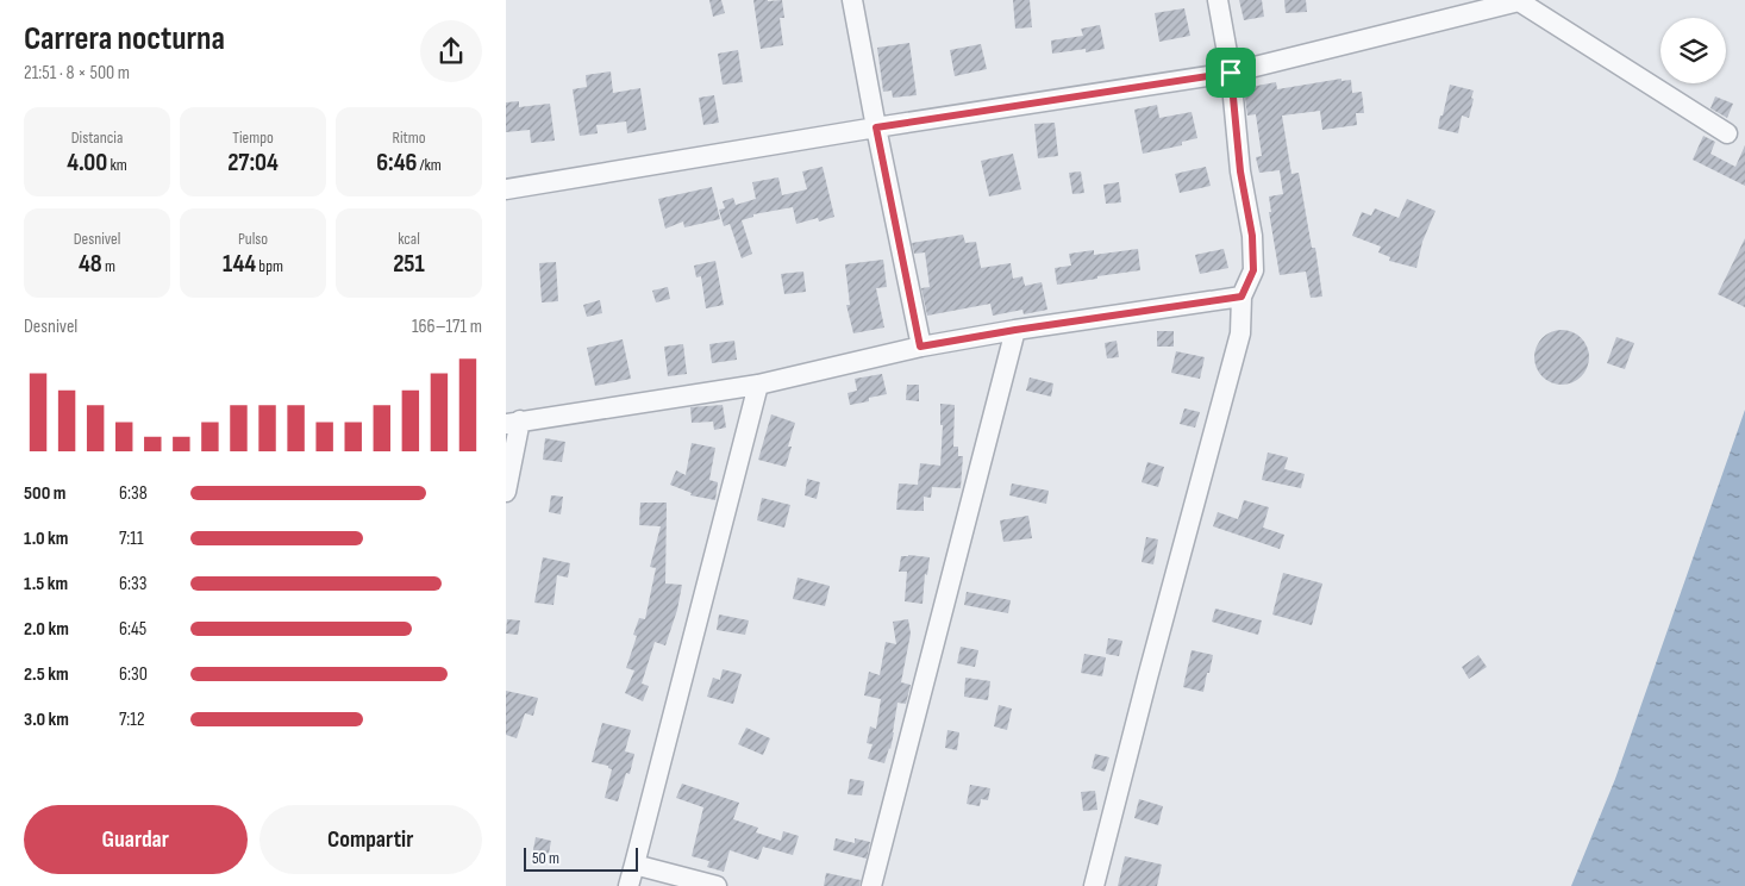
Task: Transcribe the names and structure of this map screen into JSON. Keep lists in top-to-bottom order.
{
  "scale_bar": "50 m",
  "page": {
    "heading": ["Carrera nocturna", "21:51 · 8 × 500 m"],
    "stats": [
      ["Distancia", "4.00 km"],
      ["Tiempo", "27:04"],
      ["Ritmo", "6:46 /km"],
      ["Desnivel", "48 m"],
      ["Pulso", "144 bpm"],
      ["kcal", "251"]
    ],
    "chart": ["Desnivel", "166–171 m"],
    "list": [
      {
        "name": "500 m",
        "note": "6:38"
      },
      {
        "name": "1.0 km",
        "note": "7:11"
      },
      {
        "name": "1.5 km",
        "note": "6:33"
      },
      {
        "name": "2.0 km",
        "note": "6:45"
      },
      {
        "name": "2.5 km",
        "note": "6:30"
      },
      {
        "name": "3.0 km",
        "note": "7:12"
      }
    ],
    "buttons": ["Guardar", "Compartir"],
    "scale": "50 m"
  }
}
